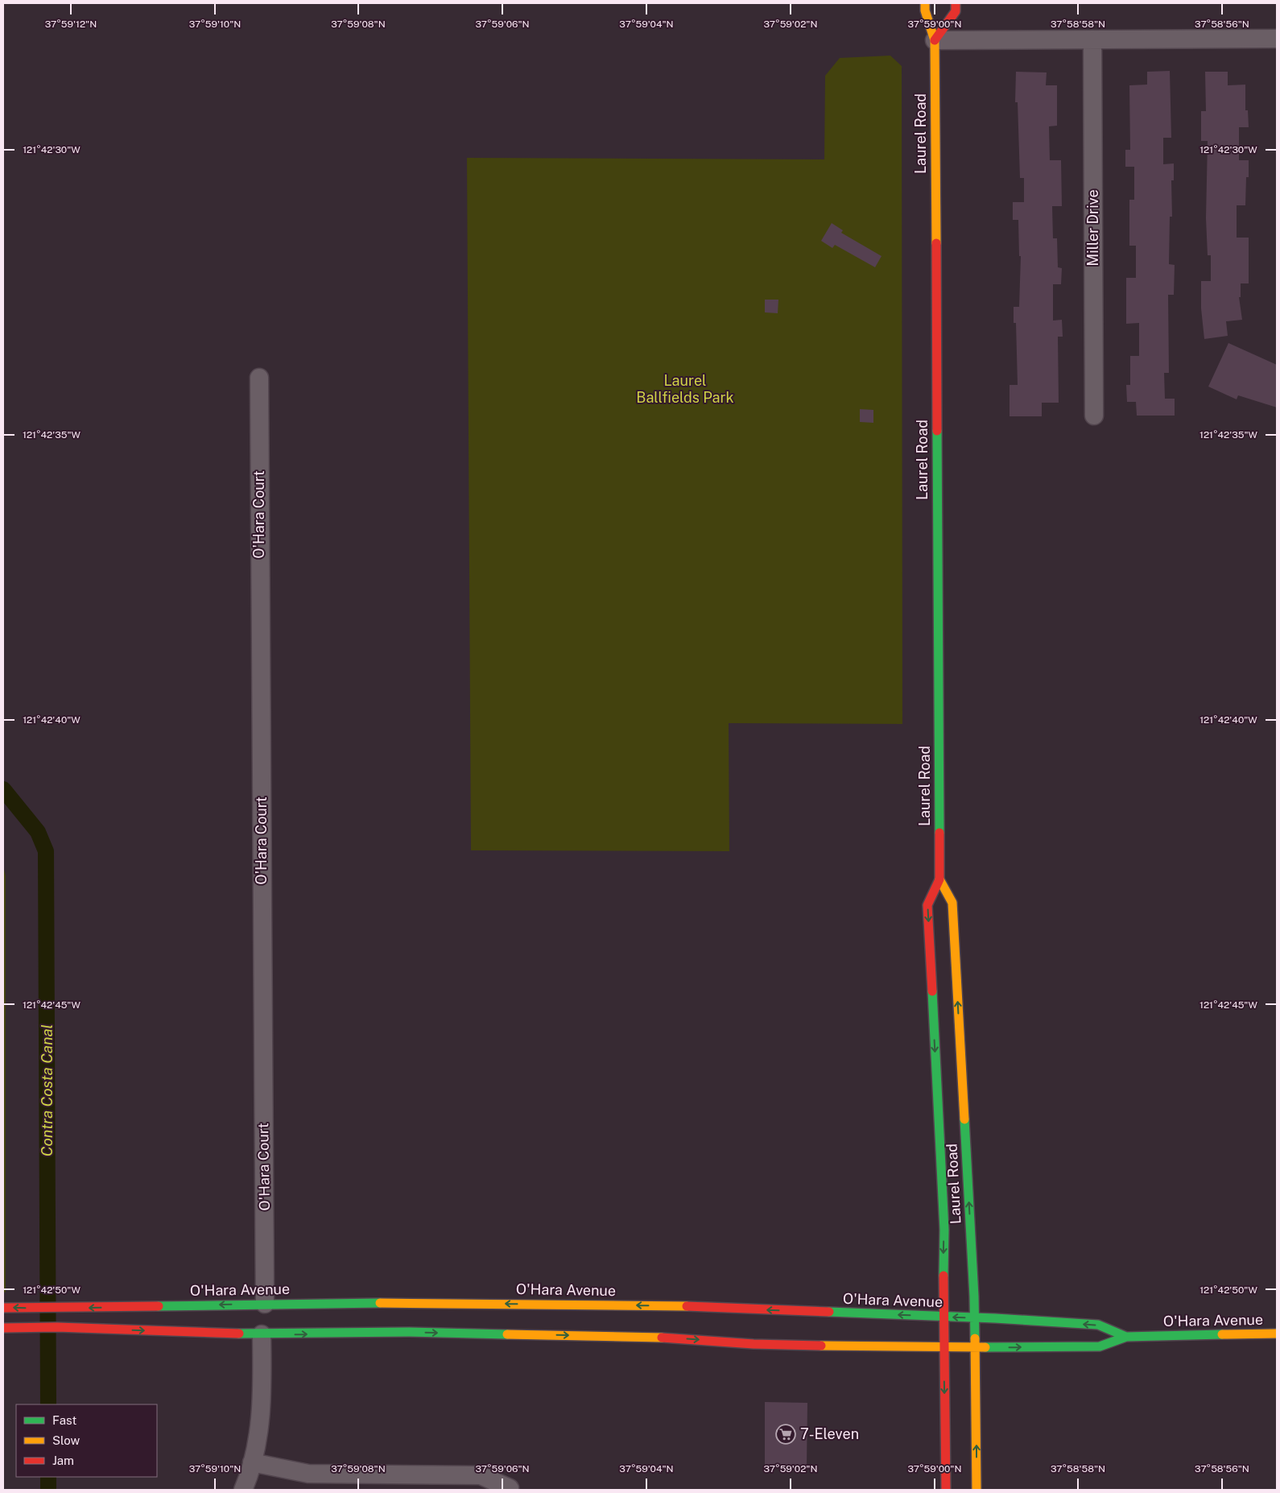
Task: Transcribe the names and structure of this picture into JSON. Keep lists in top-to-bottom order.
{
  "streets": {
    "main road": ["Laurel Road", "O'Hara Avenue"],
    "street": ["Miller Drive", "O'Hara Court"]
  },
  "crossings": [
    ["Laurel Road", "O'Hara Avenue"],
    ["O'Hara Court", "O'Hara Avenue"]
  ],
  "water": ["Contra Costa Canal"],
  "parks": ["Laurel Ballfields Park"],
  "places": {
    "supermarket": ["7-Eleven"]
  },
  "legend": ["Fast", "Slow", "Jam"],
  "coordinates": [
    "37°59'12\"N",
    "37°59'10\"N",
    "37°59'08\"N",
    "37°59'06\"N",
    "37°59'04\"N",
    "37°59'02\"N",
    "37°59'00\"N",
    "37°58'58\"N",
    "37°58'56\"N",
    "121°42'30\"W",
    "121°42'35\"W",
    "121°42'40\"W",
    "121°42'45\"W",
    "121°42'50\"W"
  ]
}
